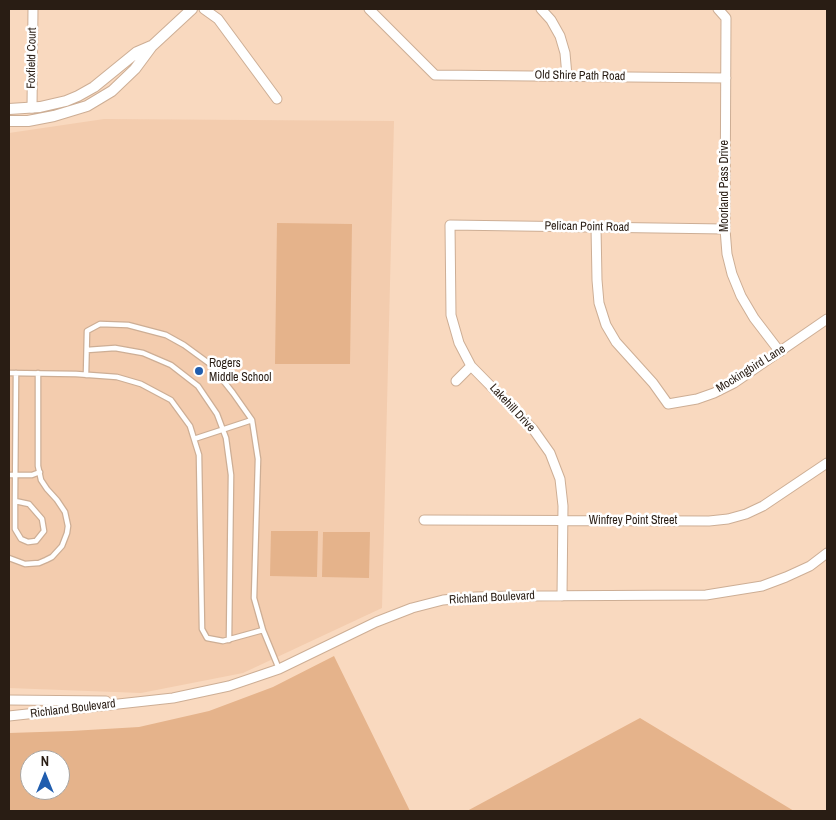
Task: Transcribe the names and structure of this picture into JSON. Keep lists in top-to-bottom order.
{
  "streets": {
    "street": [
      "Foxfield Court",
      "Old Shire Path Road",
      "Moorland Pass Drive",
      "Pelican Point Road",
      "Mockingbird Lane",
      "Lakehill Drive",
      "Winfrey Point Street",
      "Richland Boulevard"
    ]
  },
  "crossings": [
    ["Old Shire Path Road", "Moorland Pass Drive"],
    ["Moorland Pass Drive", "Pelican Point Road"],
    ["Moorland Pass Drive", "Mockingbird Lane"],
    ["Pelican Point Road", "Mockingbird Lane"],
    ["Pelican Point Road", "Lakehill Drive"],
    ["Lakehill Drive", "Winfrey Point Street"],
    ["Lakehill Drive", "Richland Boulevard"]
  ],
  "places": ["Rogers Middle School"],
  "north": "top"
}
